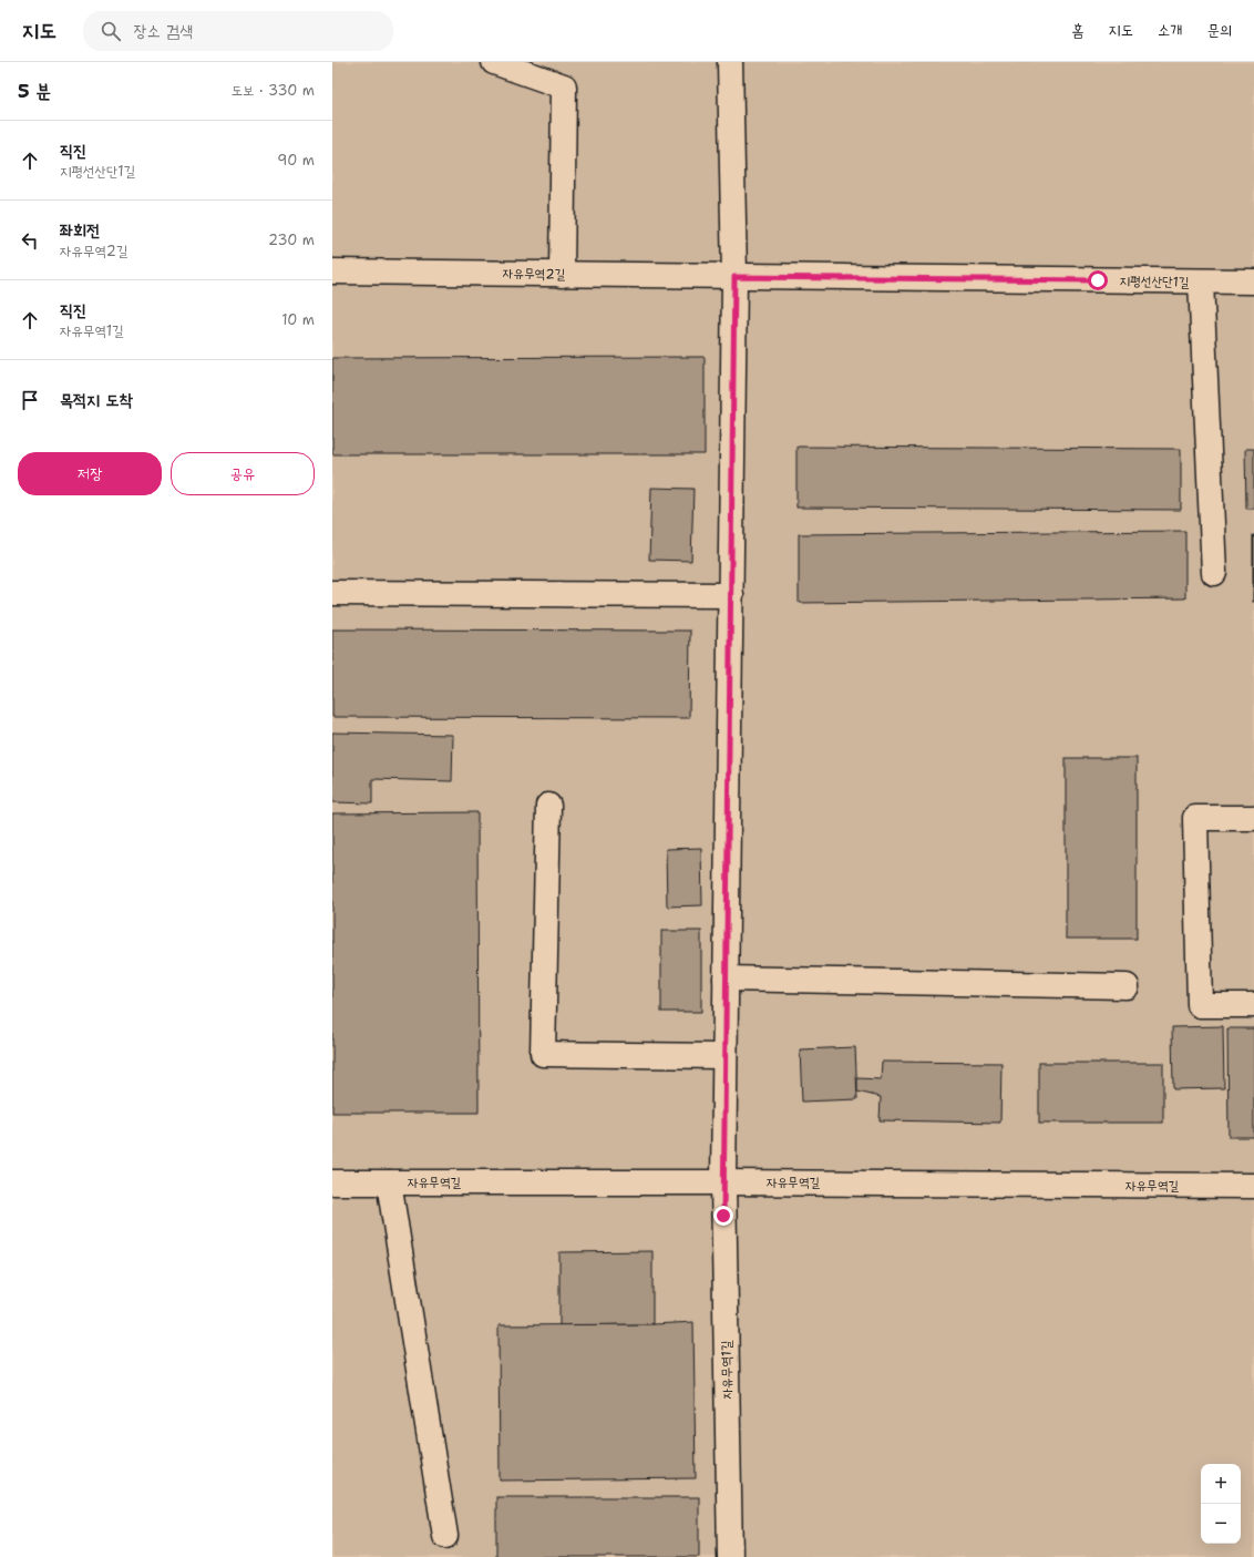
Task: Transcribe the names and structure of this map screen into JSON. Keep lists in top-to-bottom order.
{
  "streets": {
    "street": [
      "자유무역2길",
      "지평선산단1길",
      "자유무역길",
      "자유무역1길"
    ]
  },
  "crossings": [
    ["자유무역2길", "지평선산단1길"],
    ["자유무역길", "자유무역1길"]
  ],
  "page": {
    "header": "지도",
    "search": "장소 검색",
    "nav": [
      "홈",
      "지도",
      "소개",
      "문의"
    ],
    "heading": ["5 분", "도보 · 330 m"],
    "list": [
      ["직진", "지평선산단1길", "90 m"],
      ["좌회전", "자유무역2길", "230 m"],
      ["직진", "자유무역1길", "10 m"],
      "목적지 도착"
    ],
    "buttons": ["저장", "공유"],
    "map_buttons": ["+", "−"]
  }
}
